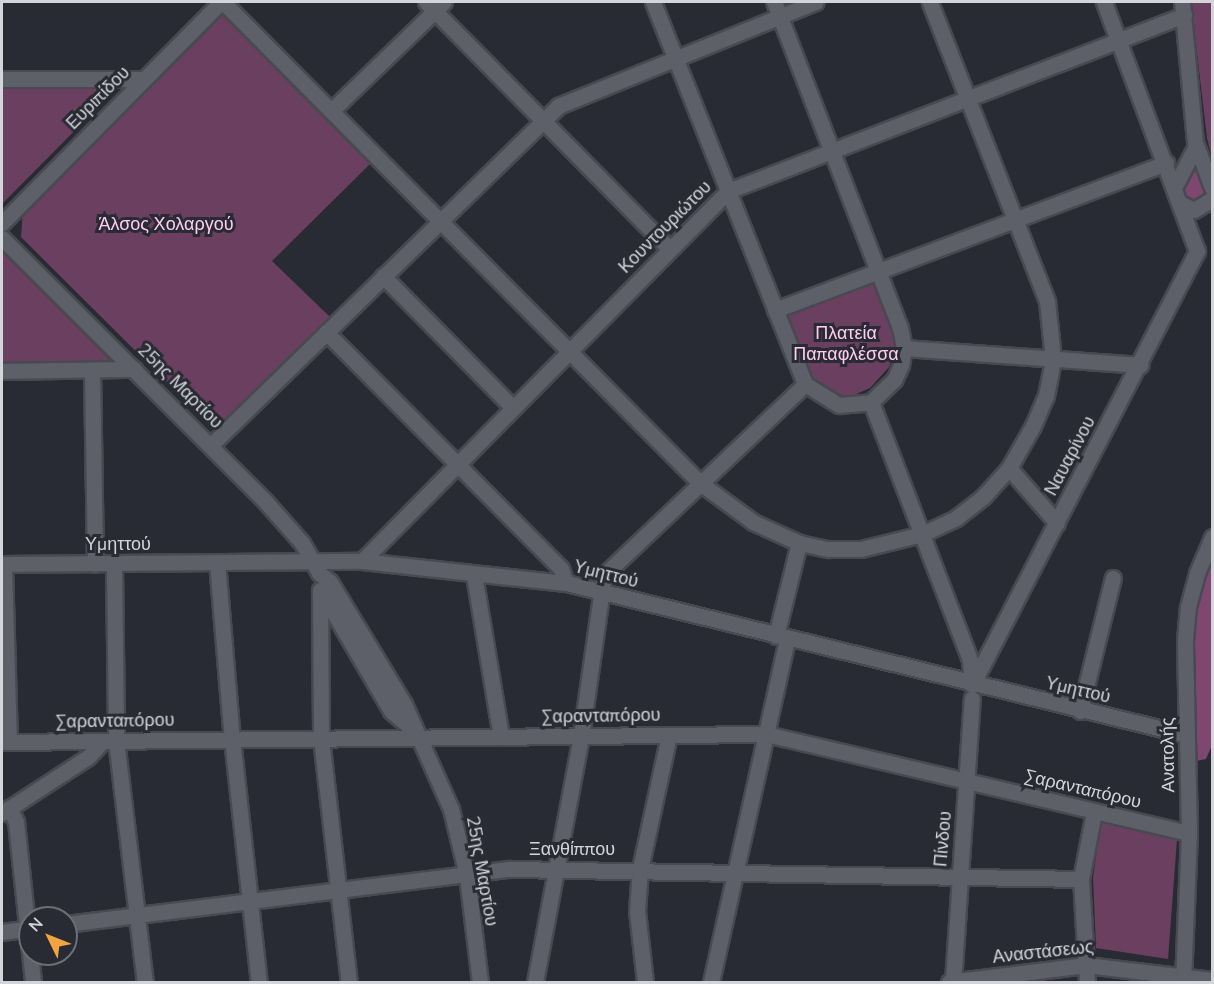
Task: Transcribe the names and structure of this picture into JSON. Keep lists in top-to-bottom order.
{
  "streets": {
    "street": [
      "Ευριπίδου",
      "Κουντουριώτου",
      "25ης Μαρτίου",
      "Ναυαρίνου",
      "Υμηττού",
      "Σαρανταπόρου",
      "Ανατολής",
      "Πίνδου",
      "Ξανθίππου",
      "Αναστάσεως"
    ]
  },
  "crossings": [
    ["Κουντουριώτου", "Υμηττού"],
    ["25ης Μαρτίου", "Υμηττού"],
    ["25ης Μαρτίου", "Σαρανταπόρου"],
    ["25ης Μαρτίου", "Ξανθίππου"],
    ["Ναυαρίνου", "Υμηττού"],
    ["Ναυαρίνου", "Πίνδου"],
    ["Υμηττού", "Ανατολής"],
    ["Υμηττού", "Πίνδου"],
    ["Σαρανταπόρου", "Ανατολής"],
    ["Σαρανταπόρου", "Πίνδου"],
    ["Ανατολής", "Αναστάσεως"],
    ["Πίνδου", "Ξανθίππου"],
    ["Πίνδου", "Αναστάσεως"]
  ],
  "parks": ["Άλσος Χολαργού", "Πλατεία Παπαφλέσσα"],
  "north": "top left"
}
